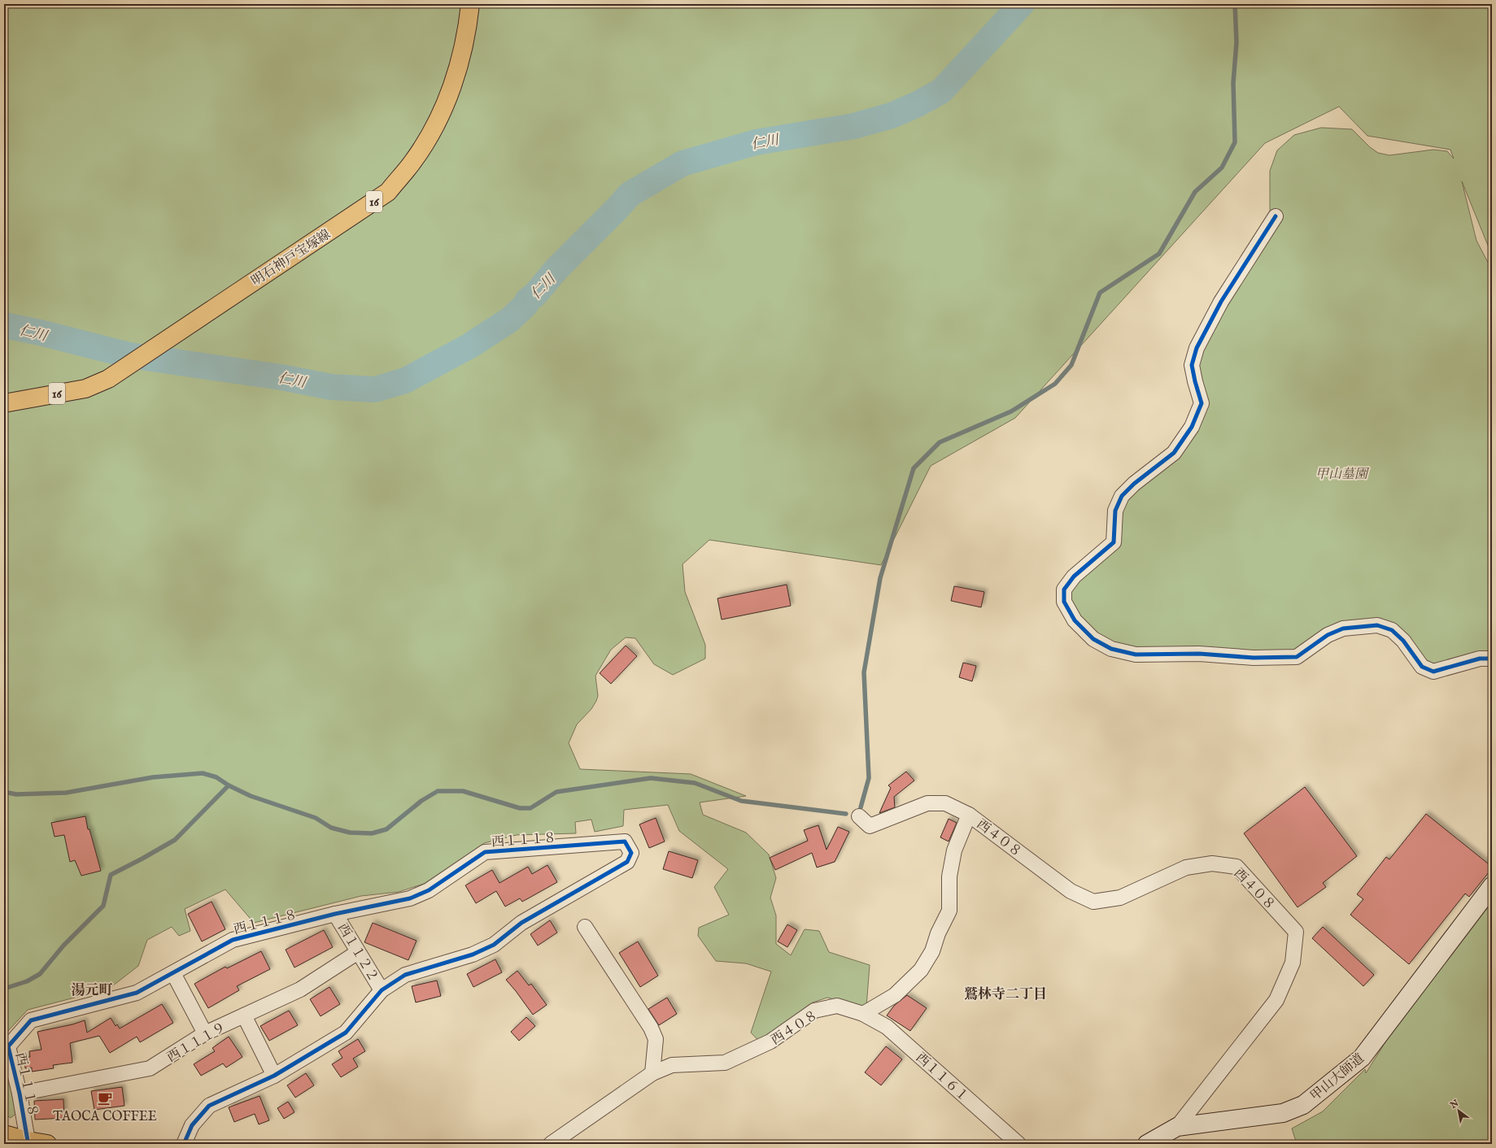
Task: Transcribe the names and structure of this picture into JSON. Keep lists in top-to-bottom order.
{
  "streets": {
    "main road": ["16", "明石神戸宝塚線"],
    "street": [
      "西４０８",
      "西１１１８",
      "西１１２２",
      "西１１１９",
      "西１１６１",
      "甲山大師道"
    ]
  },
  "crossings": [
    ["西４０８", "西１１６１"],
    ["西４０８", "甲山大師道"],
    ["西１１１８", "西１１２２"],
    ["西１１１８", "西１１１９"],
    ["西１１２２", "西１１１９"]
  ],
  "districts": ["湯元町", "鷲林寺二丁目"],
  "water": ["仁川"],
  "parks": ["甲山墓園"],
  "places": {
    "cafe": ["TAOCA COFFEE"]
  },
  "north": "top left"
}
